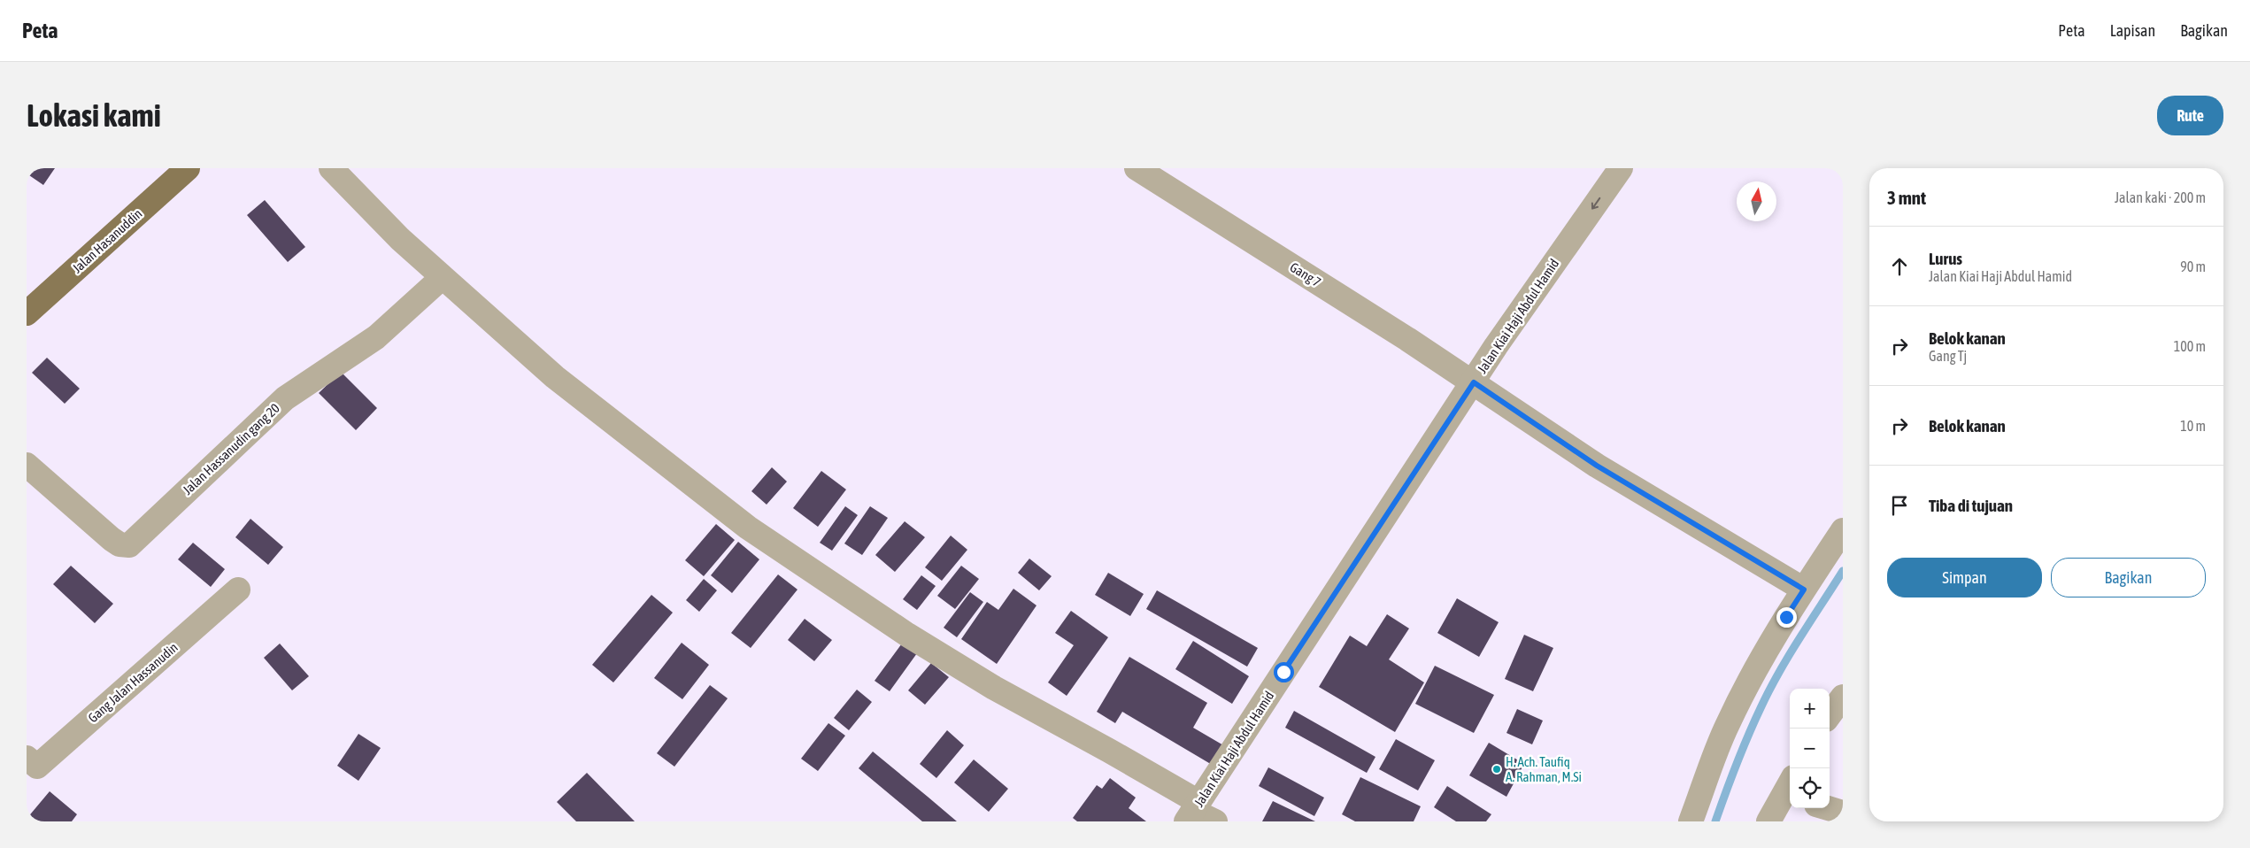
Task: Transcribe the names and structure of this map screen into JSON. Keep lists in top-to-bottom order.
{
  "streets": {
    "main road": ["Jalan Hasanuddin"],
    "street": [
      "Gang 7",
      "Jalan Kiai Haji Abdul Hamid",
      "Jalan Hassanudin gang 20",
      "Gang Jalan Hassanudin"
    ]
  },
  "crossings": [
    ["Gang 7", "Jalan Kiai Haji Abdul Hamid"]
  ],
  "places": ["H. Ach. Taufiq A. Rahman, M.Si"],
  "north": "top",
  "page": {
    "header": "Peta",
    "nav": ["Peta", "Lapisan", "Bagikan"],
    "buttons": [
      "Rute",
      ["Simpan", "Bagikan"]
    ],
    "title": "Lokasi kami",
    "heading": ["3 mnt", "Jalan kaki · 200 m"],
    "list": [
      ["Lurus", "Jalan Kiai Haji Abdul Hamid", "90 m"],
      ["Belok kanan", "Gang Tj", "100 m"],
      ["Belok kanan", "10 m"],
      "Tiba di tujuan"
    ],
    "map_buttons": ["+", "−"]
  }
}
